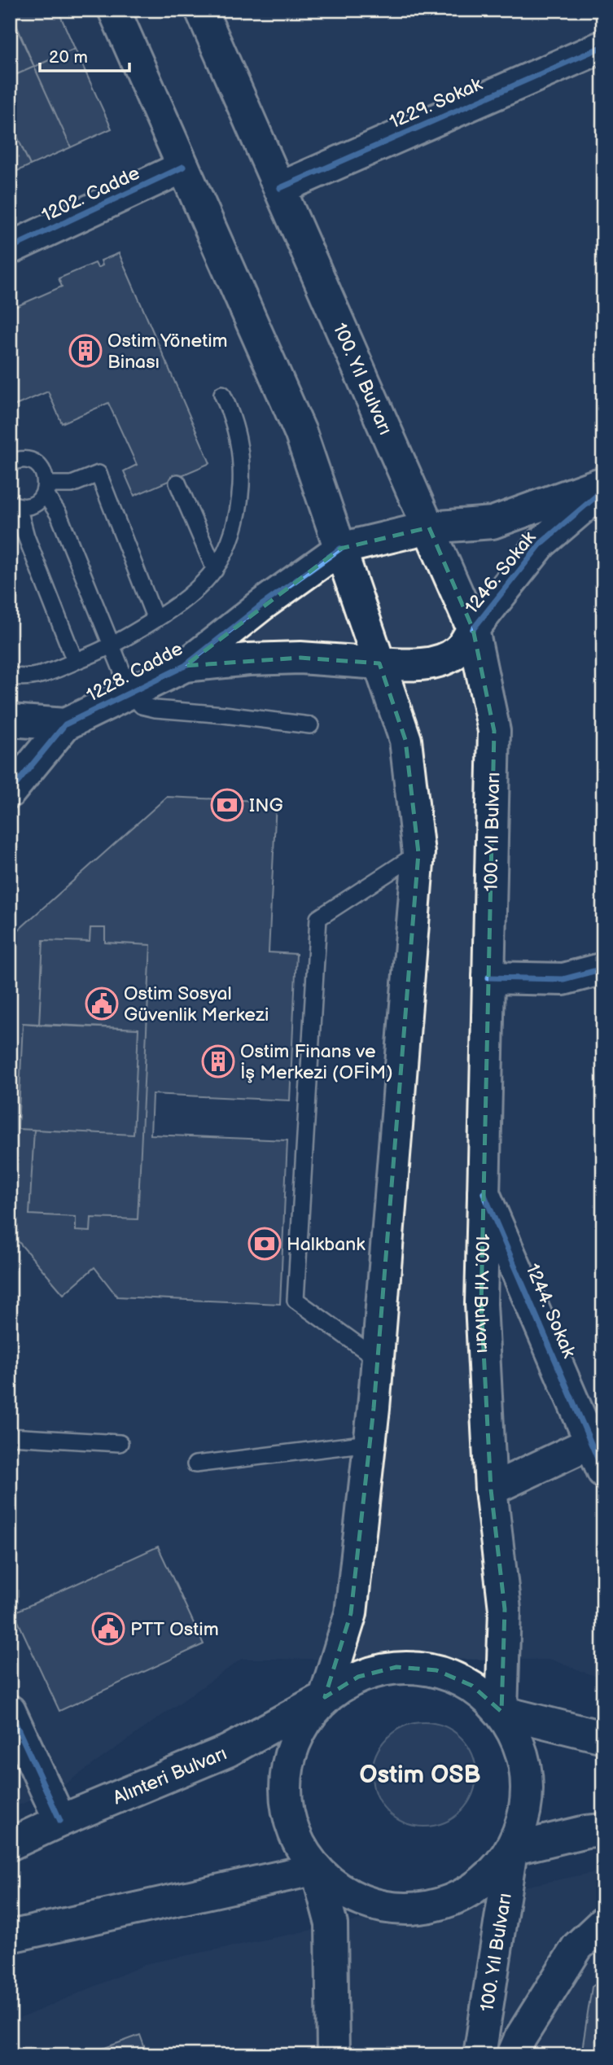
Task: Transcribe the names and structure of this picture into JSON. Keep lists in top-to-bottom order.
{
  "streets": {
    "main road": [
      "1229. Sokak",
      "1202. Cadde",
      "100. Yıl Bulvarı",
      "1246. Sokak",
      "1228. Cadde",
      "1244. Sokak",
      "Alınteri Bulvarı"
    ]
  },
  "crossings": [
    ["1229. Sokak", "100. Yıl Bulvarı"],
    ["100. Yıl Bulvarı", "1246. Sokak"],
    ["100. Yıl Bulvarı", "1244. Sokak"],
    ["100. Yıl Bulvarı", "Alınteri Bulvarı"],
    ["1246. Sokak", "1228. Cadde"]
  ],
  "districts": ["Ostim OSB"],
  "places": {
    "building": ["Ostim Yönetim Binası", "Ostim Finans ve İş Merkezi (OFİM)"],
    "bank": ["ING", "Halkbank"],
    "public building": ["Ostim Sosyal Güvenlik Merkezi", "PTT Ostim"]
  },
  "scale_bar": "20 m"
}
